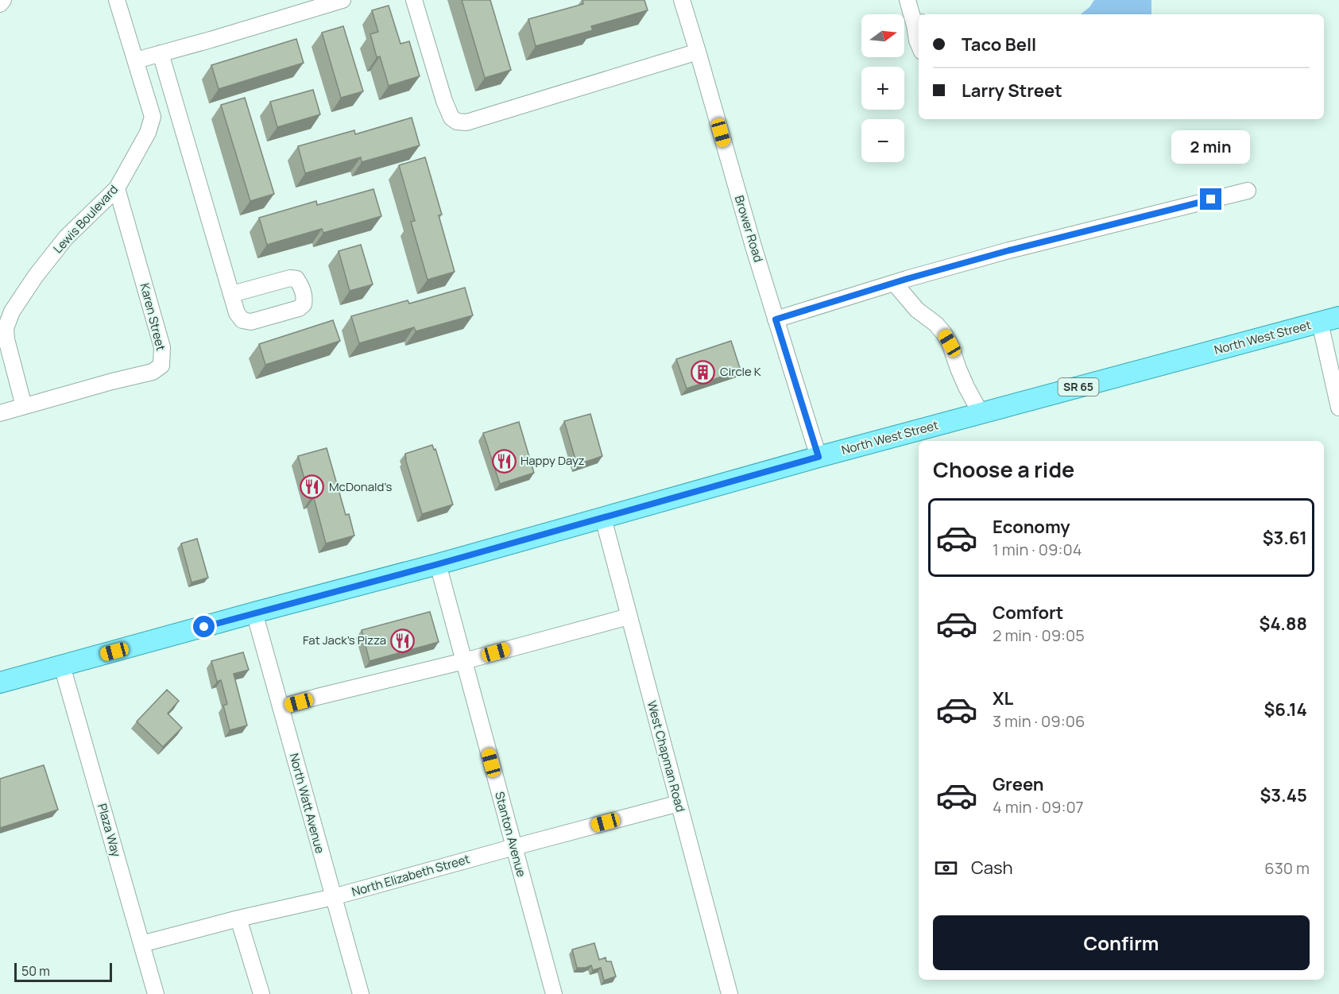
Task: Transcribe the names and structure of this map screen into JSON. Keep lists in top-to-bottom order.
{
  "streets": {
    "main road": ["North West Street", "SR 65"],
    "street": [
      "Lewis Boulevard",
      "Brower Road",
      "Karen Street",
      "West Chapman Road",
      "North Watt Avenue",
      "Plaza Way",
      "Stanton Avenue",
      "North Elizabeth Street"
    ]
  },
  "crossings": [
    ["Lewis Boulevard", "Karen Street"],
    ["Brower Road", "North West Street"],
    ["North West Street", "West Chapman Road"],
    ["North West Street", "North Watt Avenue"],
    ["North West Street", "Plaza Way"],
    ["North West Street", "Stanton Avenue"],
    ["West Chapman Road", "North Elizabeth Street"],
    ["North Watt Avenue", "North Elizabeth Street"],
    ["Plaza Way", "North Elizabeth Street"],
    ["Stanton Avenue", "North Elizabeth Street"]
  ],
  "places": {
    "building": ["Circle K"],
    "restaurant": ["Happy Dayz", "McDonald's", "Fat Jack's Pizza"]
  },
  "scale_bar": "50 m",
  "north": "right",
  "page": {
    "map_buttons": ["+", "−"],
    "banner": ["Taco Bell", "Larry Street"],
    "bubble": "2 min",
    "heading": "Choose a ride",
    "list": [
      {
        "name": "Economy",
        "note": "1 min · 09:04",
        "value": "$3.61"
      },
      {
        "name": "Comfort",
        "note": "2 min · 09:05",
        "value": "$4.88"
      },
      {
        "name": "XL",
        "note": "3 min · 09:06",
        "value": "$6.14"
      },
      {
        "name": "Green",
        "note": "4 min · 09:07",
        "value": "$3.45"
      }
    ],
    "pay": ["Cash", "630 m"],
    "buttons": "Confirm",
    "scale": "50 m"
  }
}
